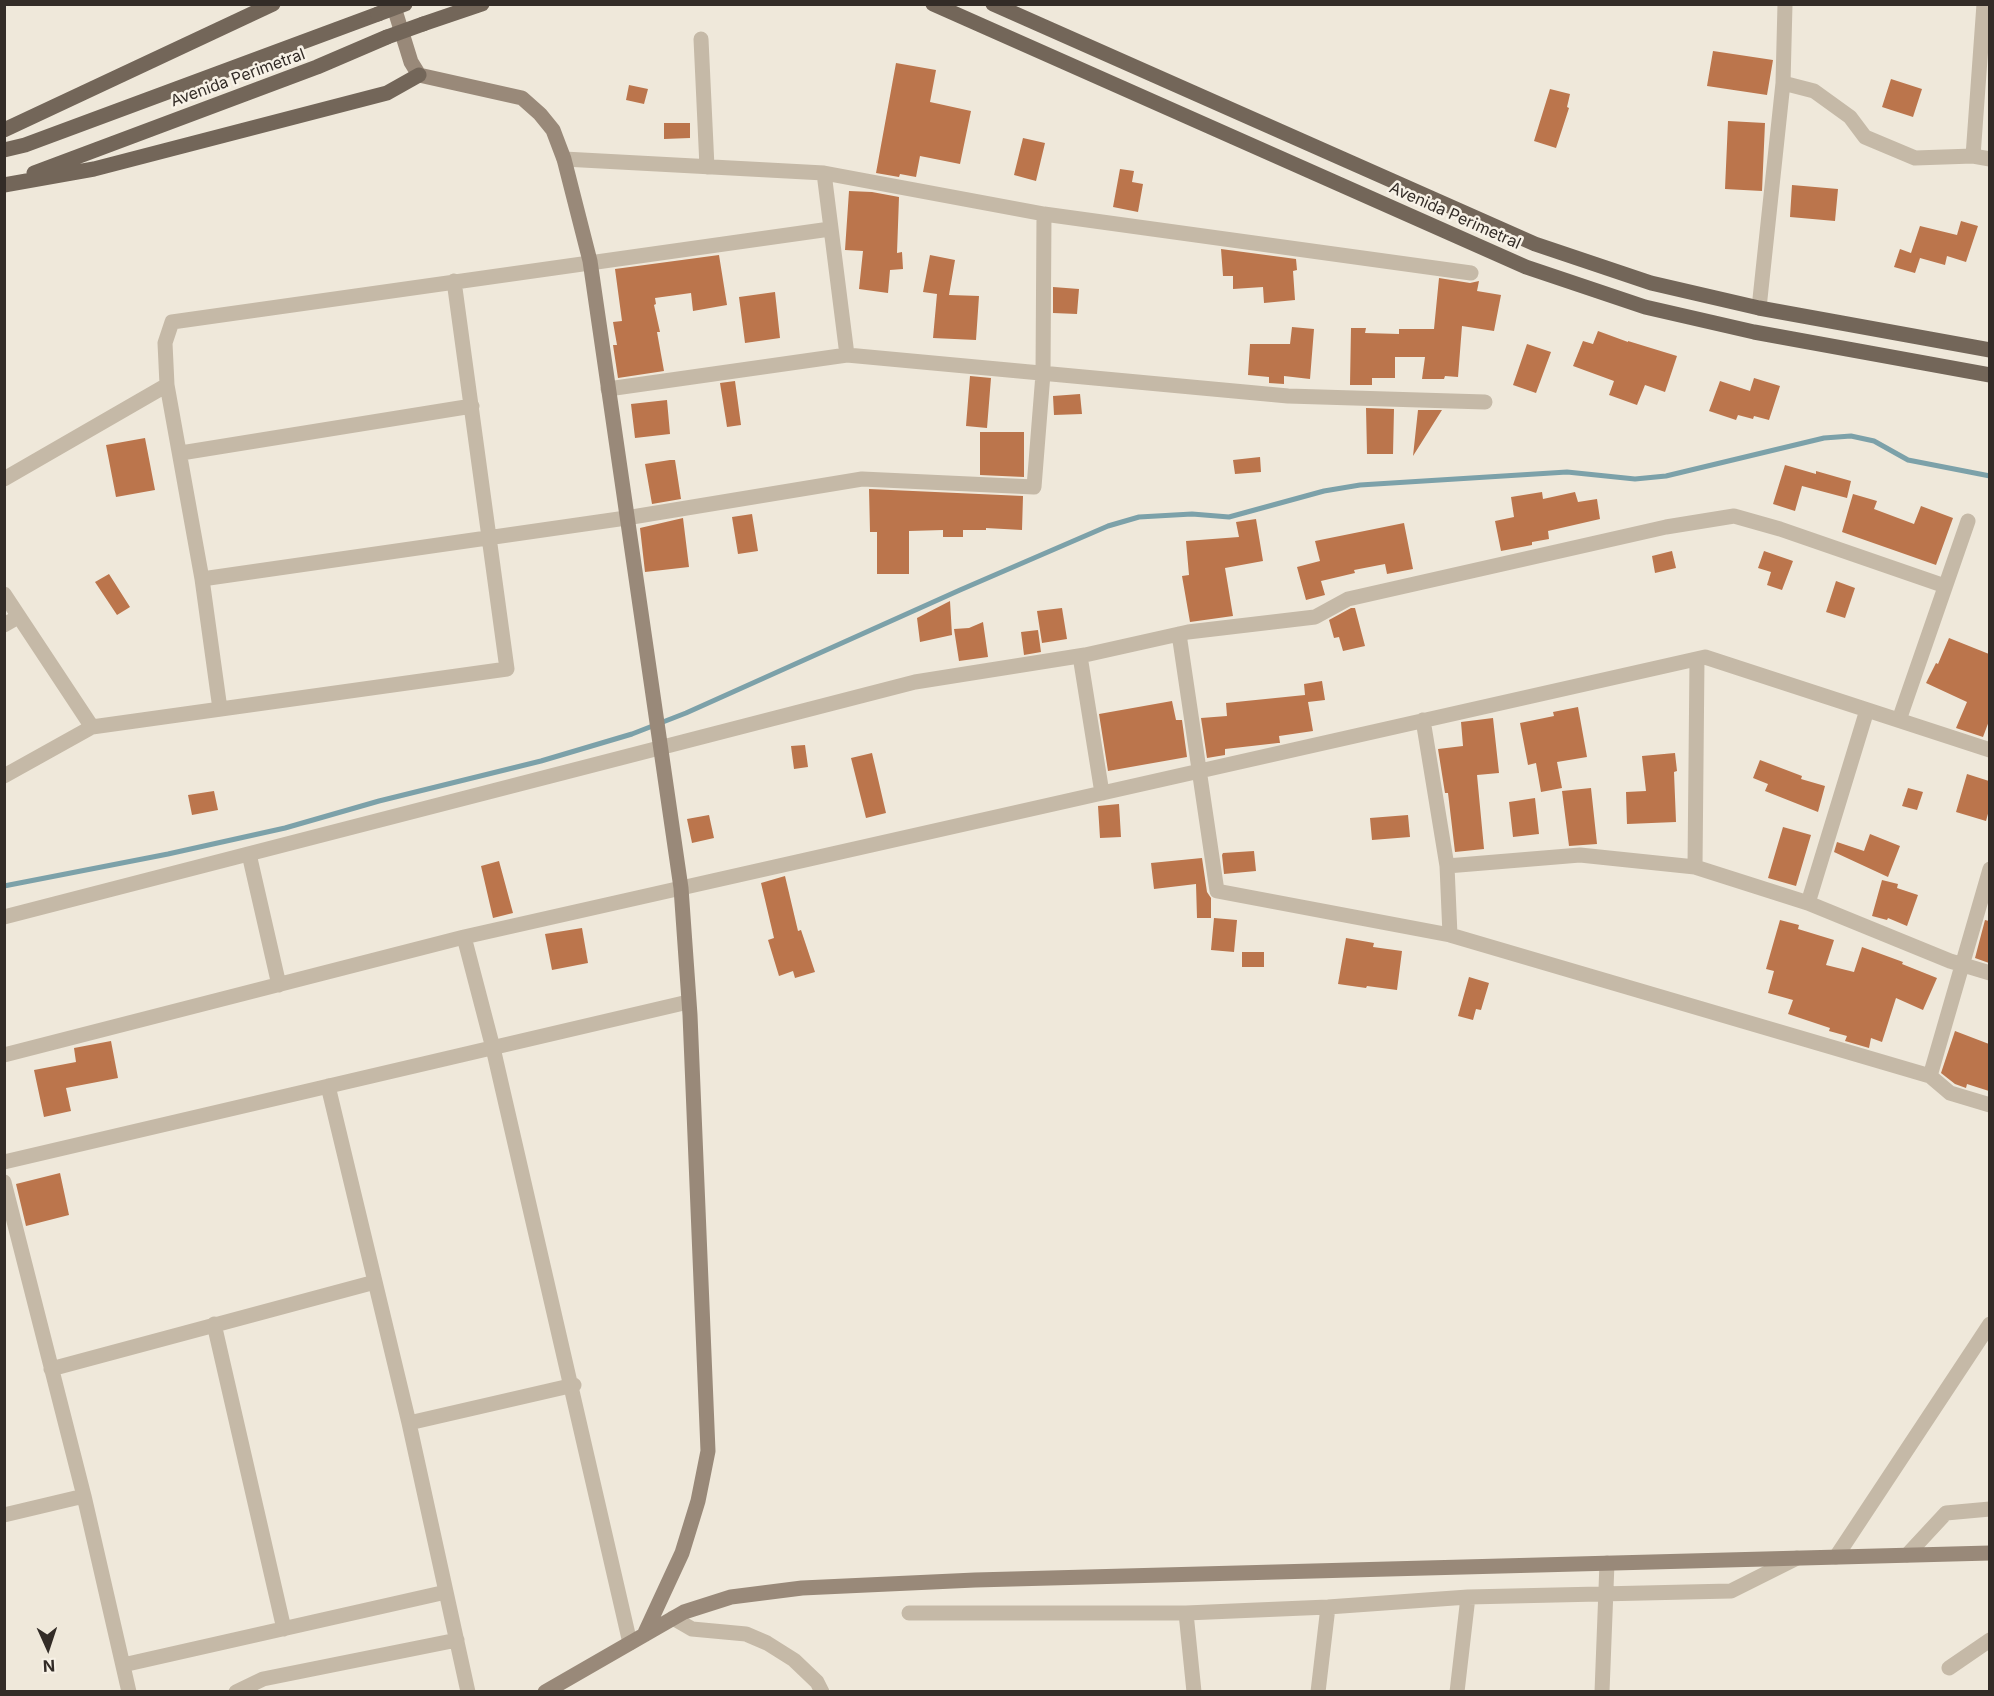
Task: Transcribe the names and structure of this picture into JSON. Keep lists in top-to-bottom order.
{
  "streets": {
    "main road": ["Avenida Perimetral"]
  },
  "north": "bottom"
}
